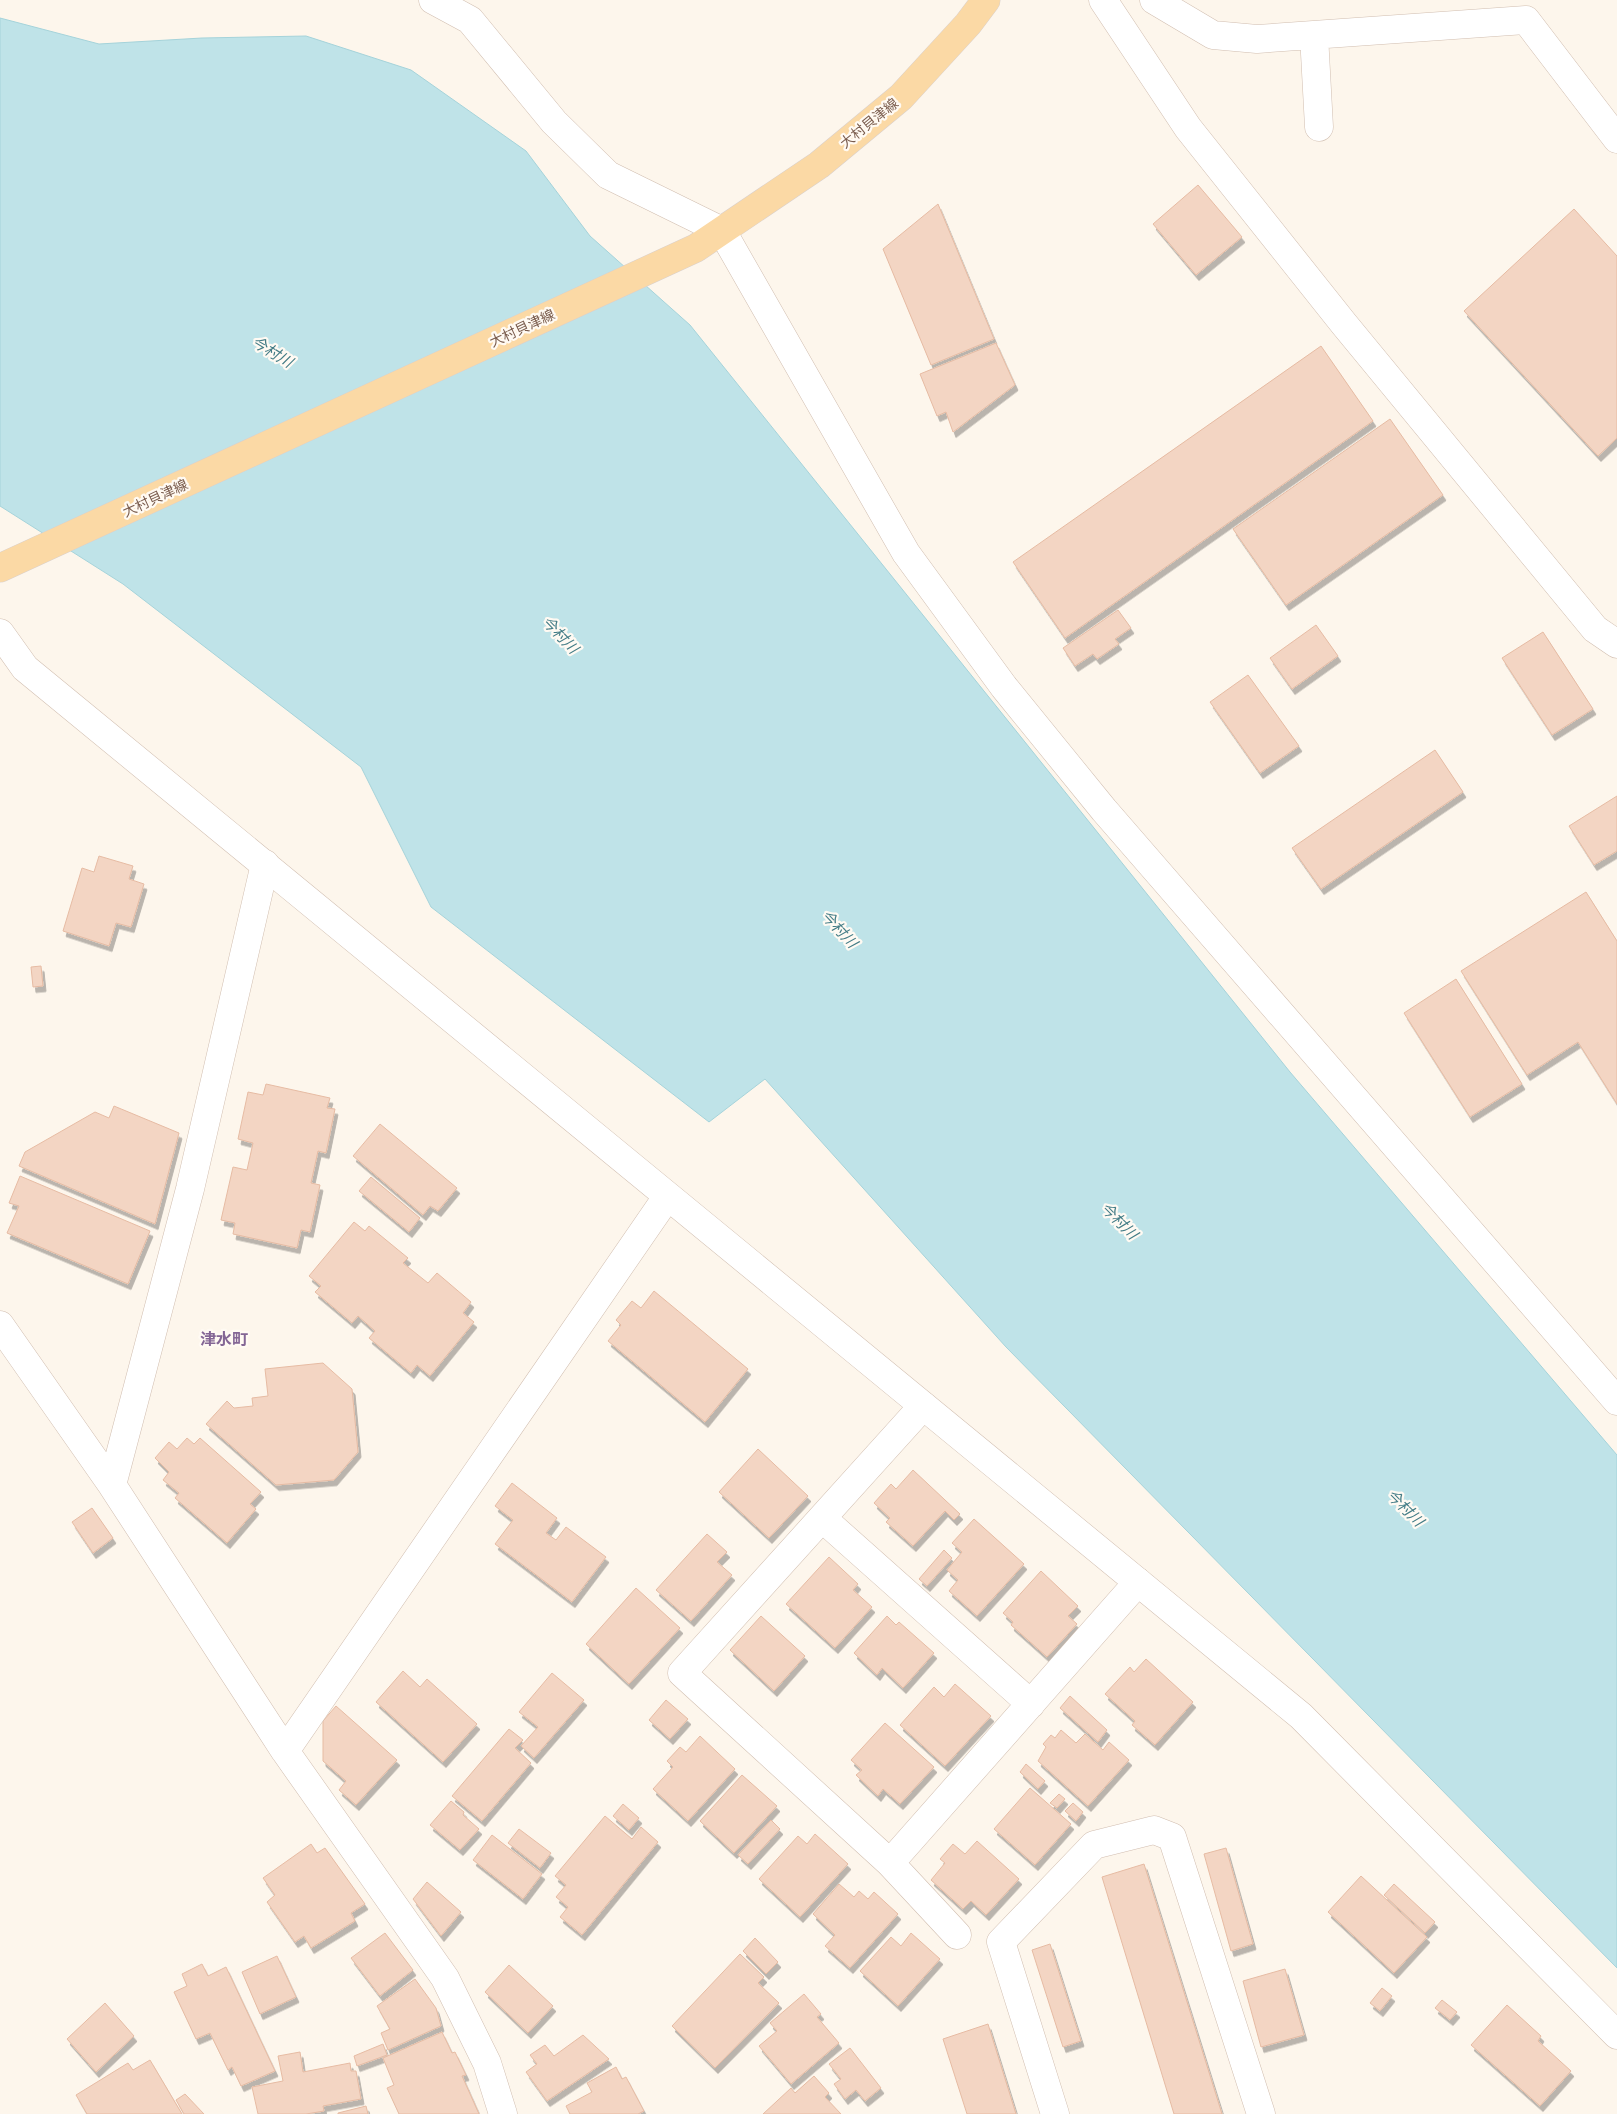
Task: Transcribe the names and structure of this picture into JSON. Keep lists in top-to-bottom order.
{
  "streets": {
    "main road": ["大村貝津線"]
  },
  "districts": ["津水町"],
  "water": ["今村川"]
}
